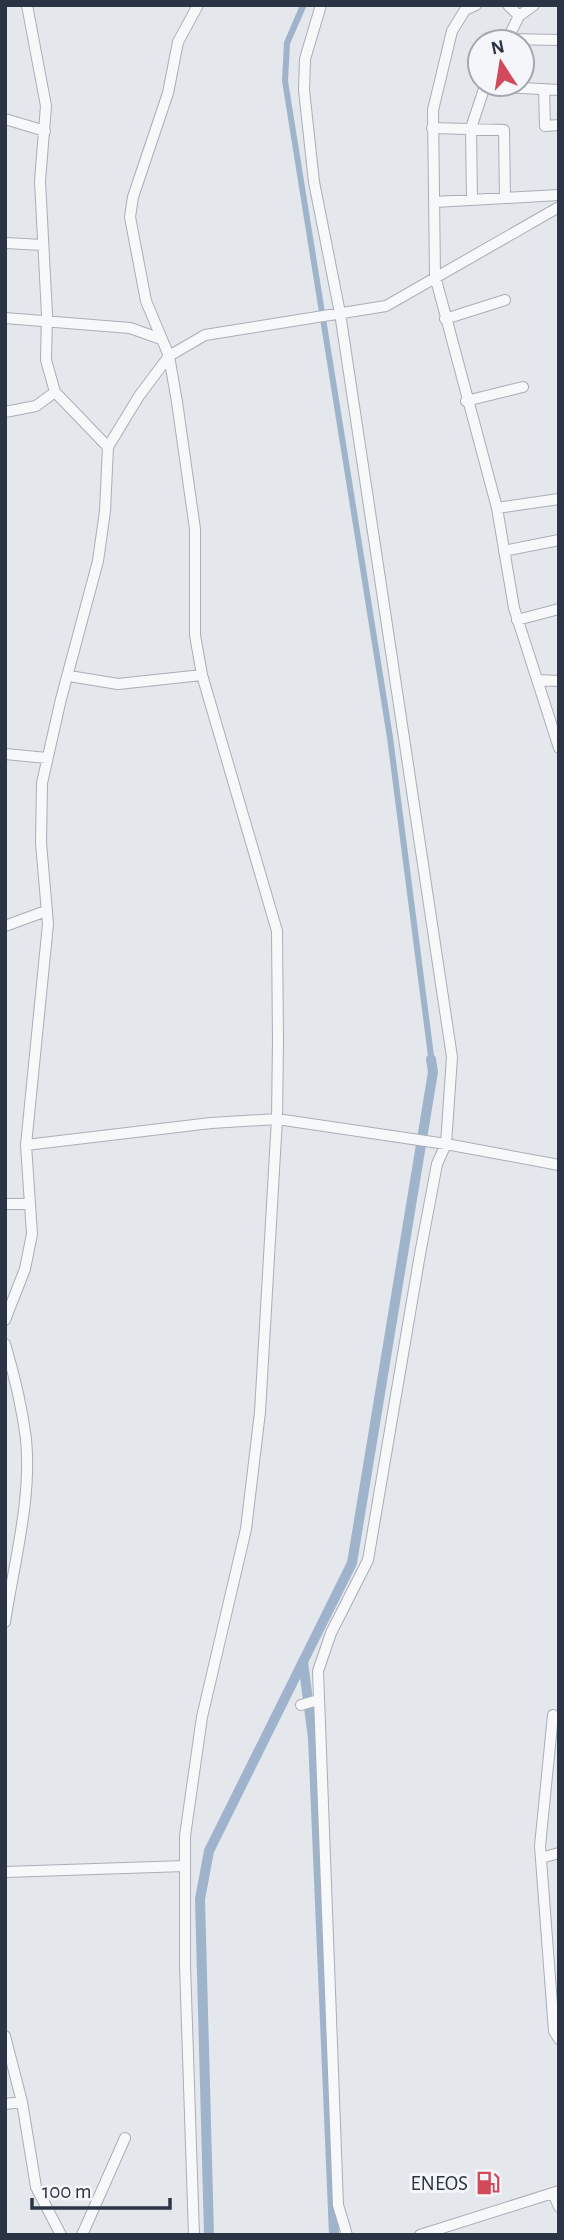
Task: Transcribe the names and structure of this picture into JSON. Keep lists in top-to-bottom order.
{
  "places": {
    "fuel station": ["ENEOS"]
  },
  "scale_bar": "100 m",
  "north": "top"
}
